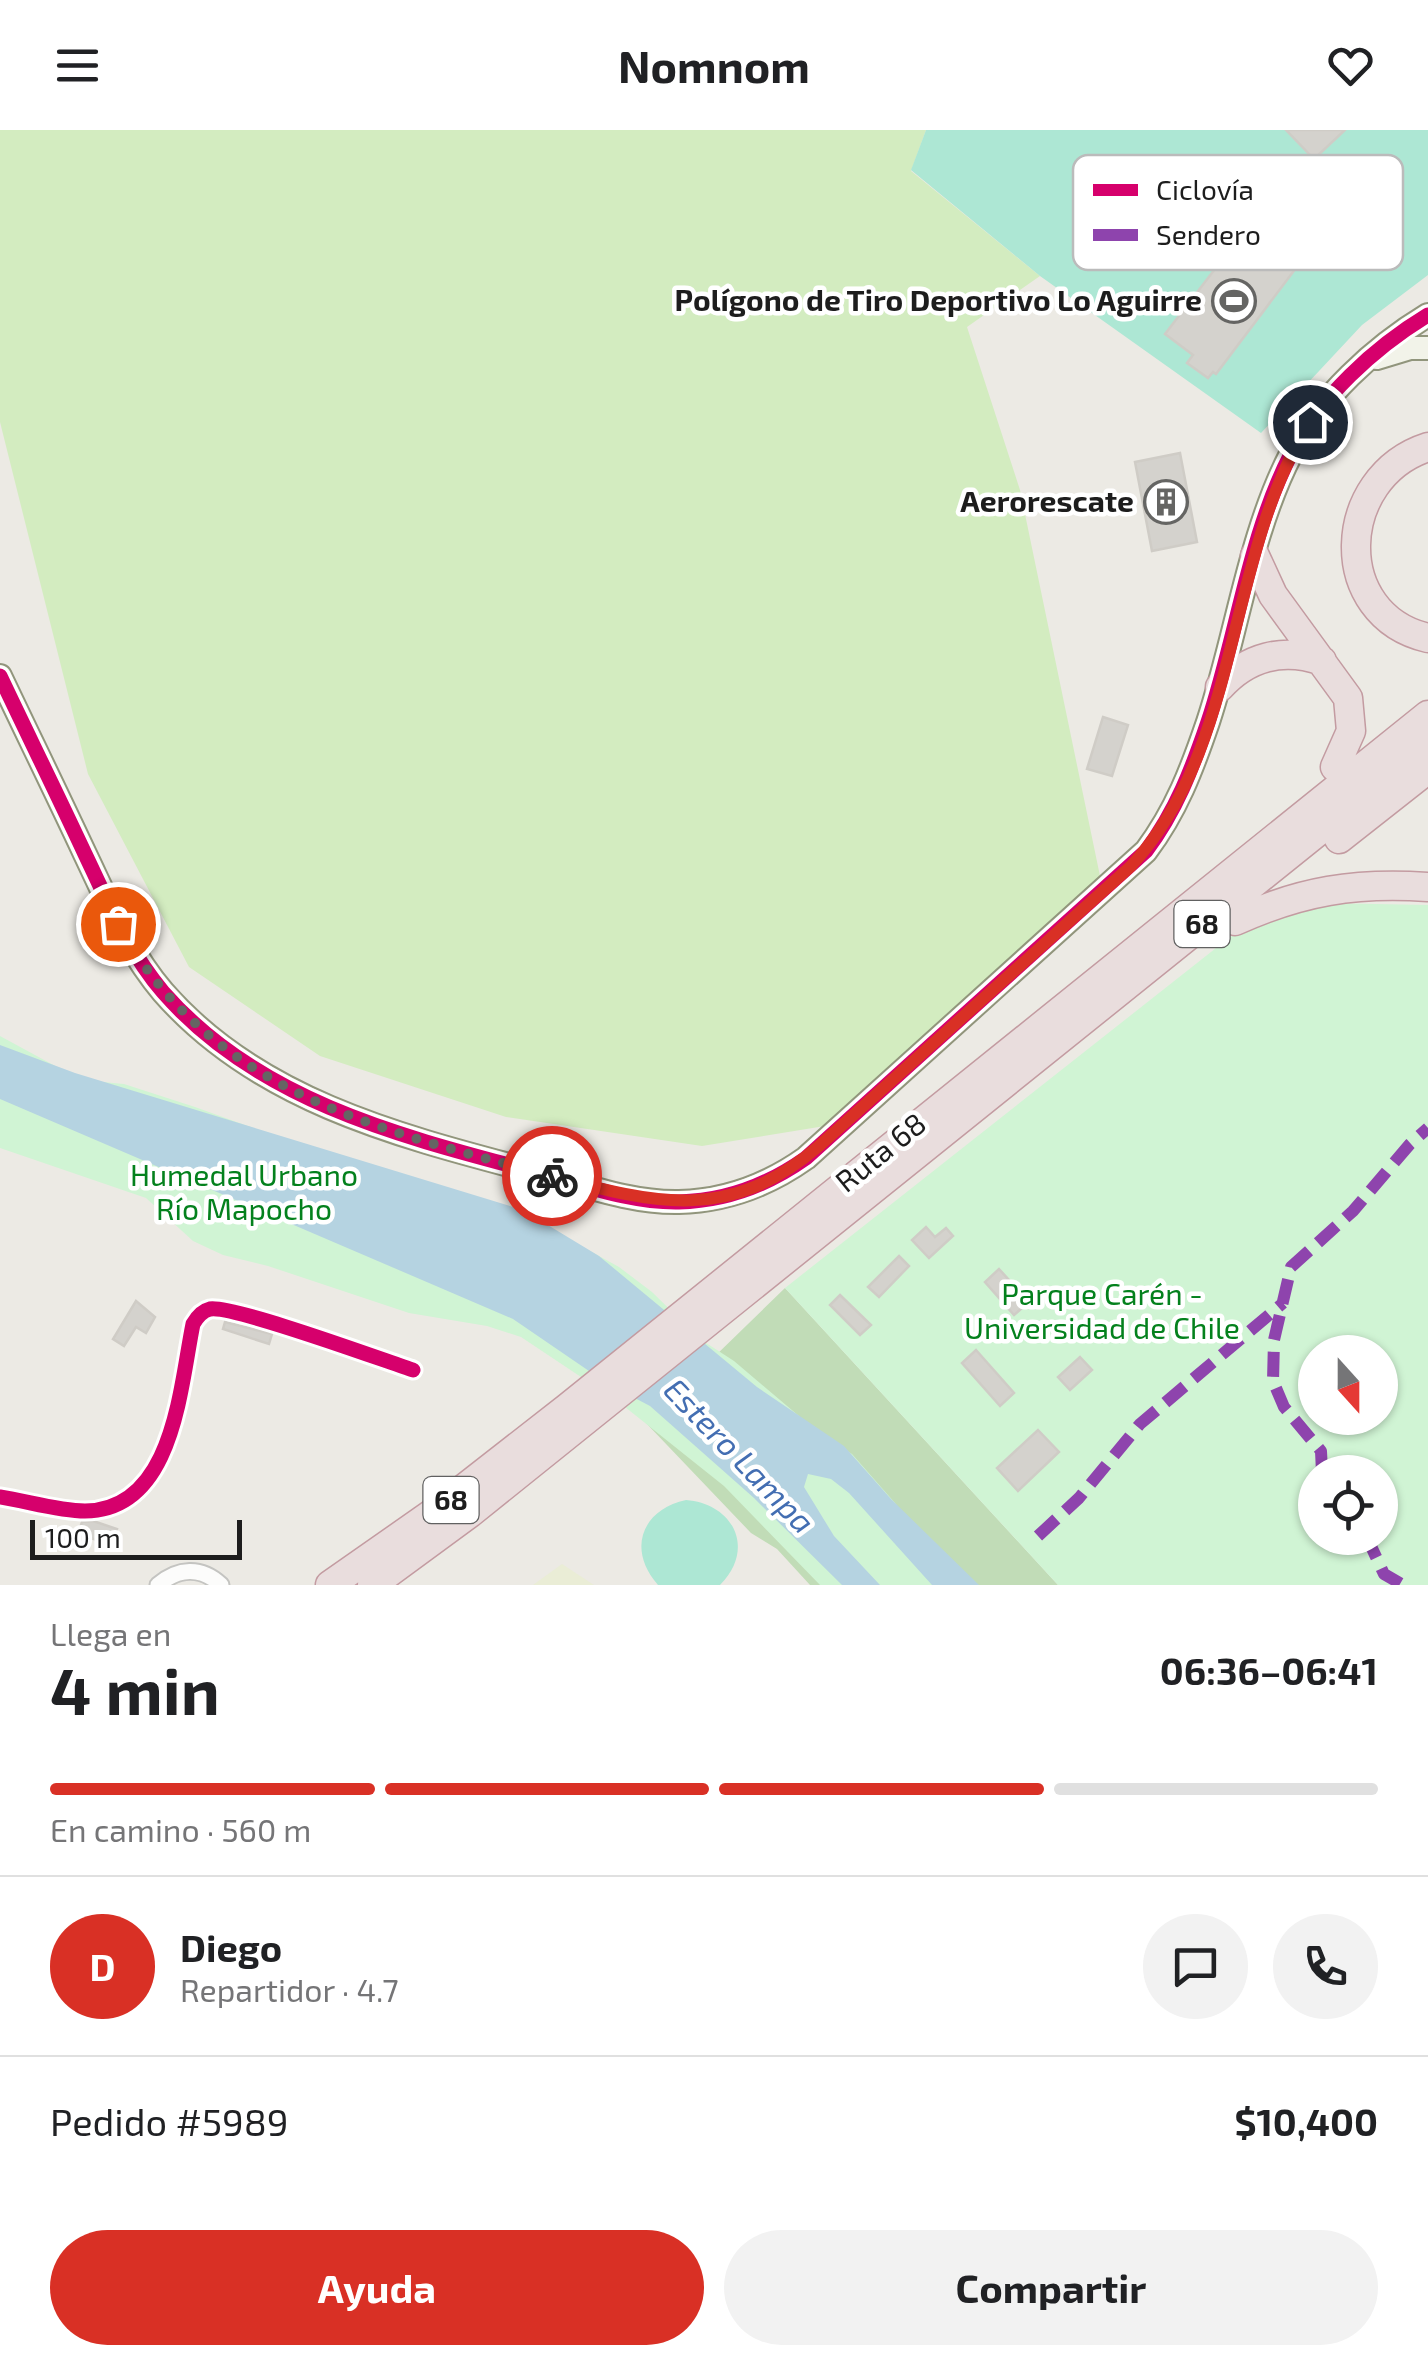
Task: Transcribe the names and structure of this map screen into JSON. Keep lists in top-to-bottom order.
{
  "streets": {
    "highway": ["68", "Ruta 68"]
  },
  "water": ["Estero Lampa"],
  "parks": ["Humedal Urbano Río Mapocho", "Parque Carén - Universidad de Chile"],
  "places": {
    "sports": ["Polígono de Tiro Deportivo Lo Aguirre"],
    "building": ["Aerorescate"]
  },
  "legend": ["Ciclovía", "Sendero"],
  "scale_bar": "100 m",
  "north": "bottom",
  "page": {
    "header": "Nomnom",
    "scale": "100 m",
    "heading": ["4 min", "Llega en", "06:36–06:41"],
    "panel": [
      "Diego",
      "Repartidor · 4.7",
      "Pedido #5989",
      "$10,400"
    ],
    "bar": "En camino · 560 m",
    "round": "D",
    "buttons": ["Ayuda", "Compartir"]
  }
}
